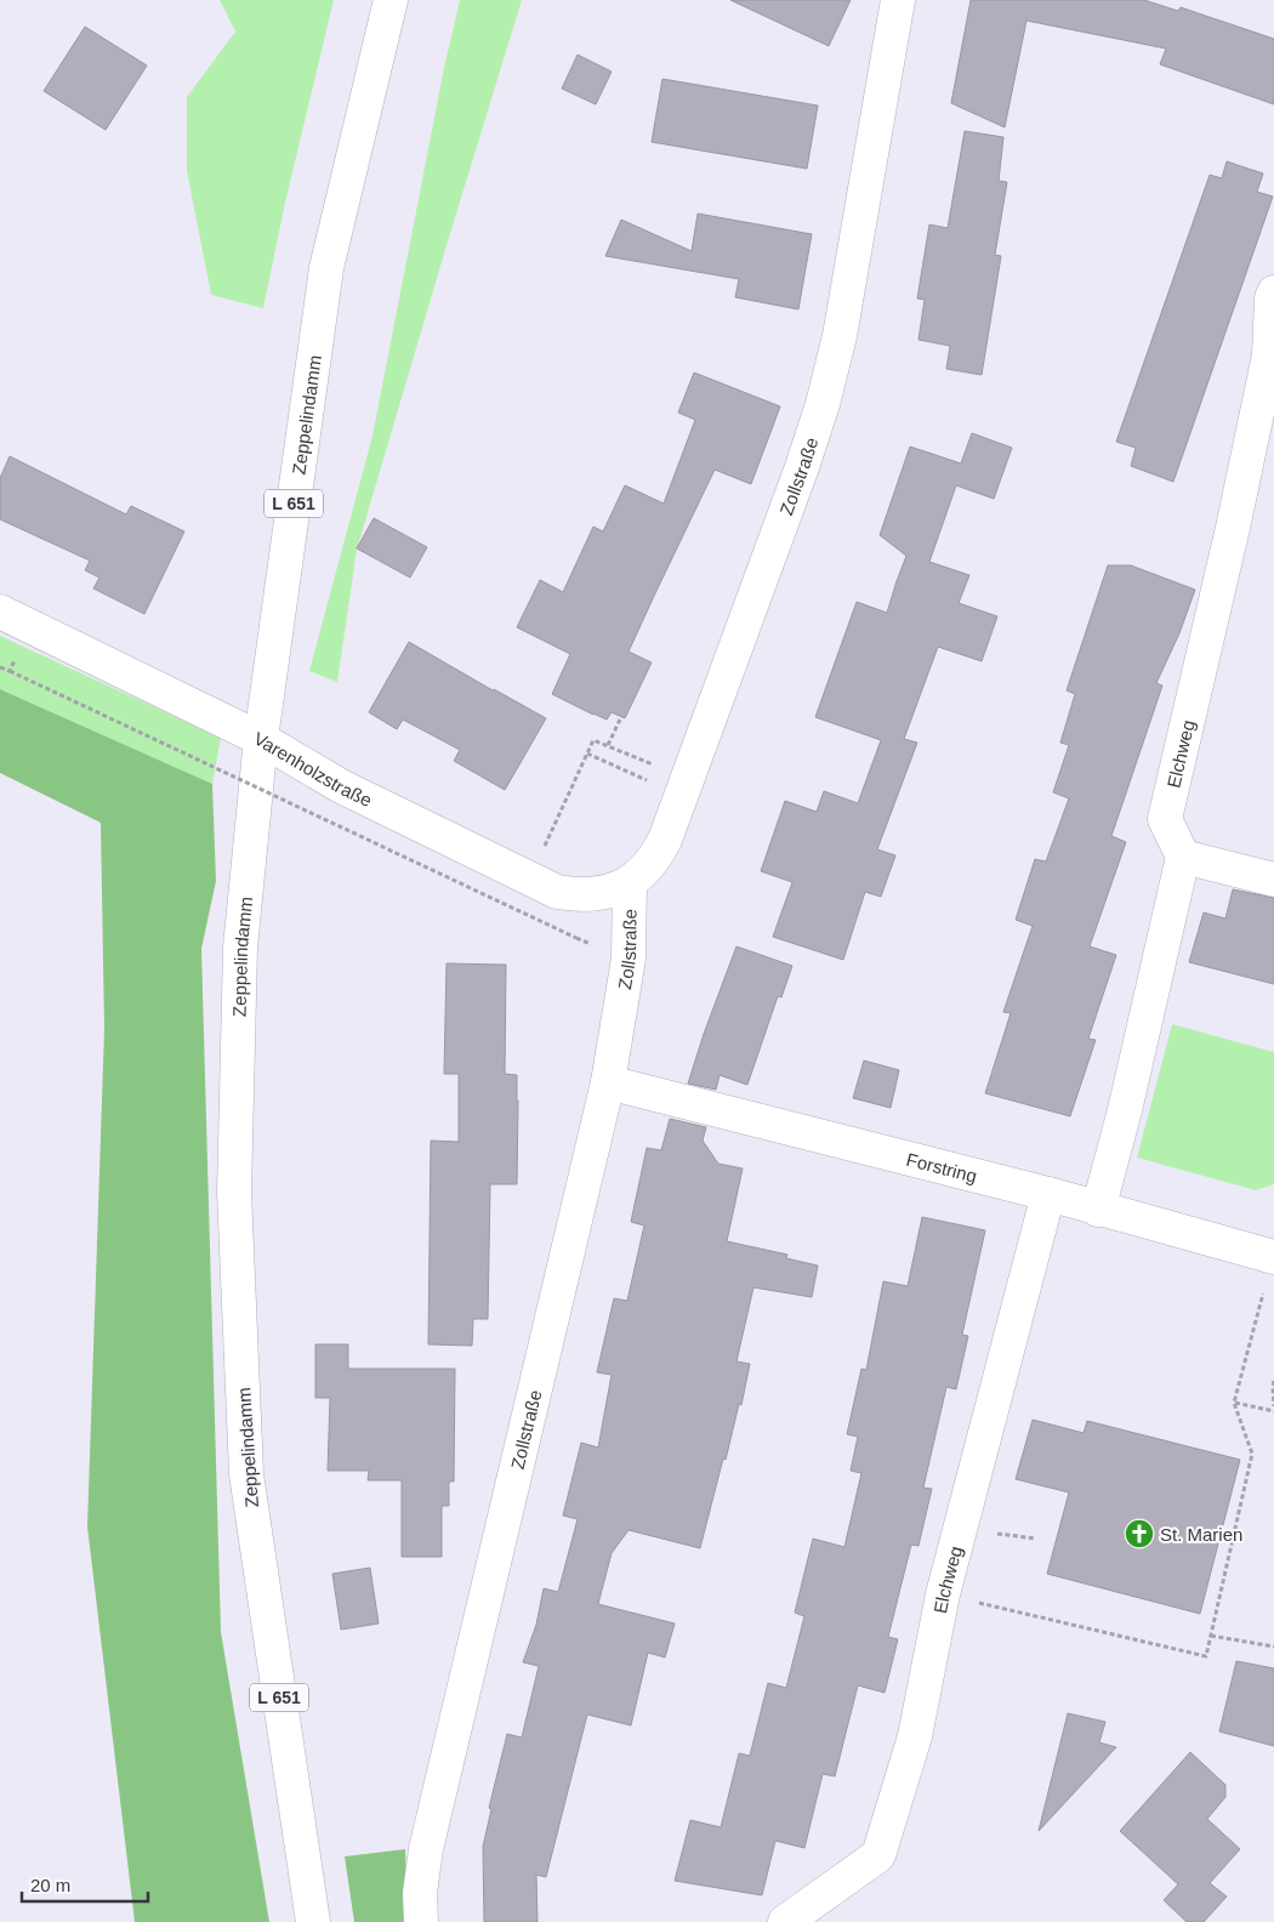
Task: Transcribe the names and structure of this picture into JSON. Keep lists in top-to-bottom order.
{
  "streets": {
    "street": [
      "Zeppelindamm",
      "Zollstraße",
      "L 651",
      "Elchweg",
      "Varenholzstraße",
      "Forstring"
    ]
  },
  "crossings": [
    ["Zeppelindamm", "Varenholzstraße"],
    ["Zollstraße", "Varenholzstraße"],
    ["Zollstraße", "Forstring"],
    ["Elchweg", "Forstring"]
  ],
  "places": {
    "church": ["St. Marien"]
  },
  "scale_bar": "20 m"
}
